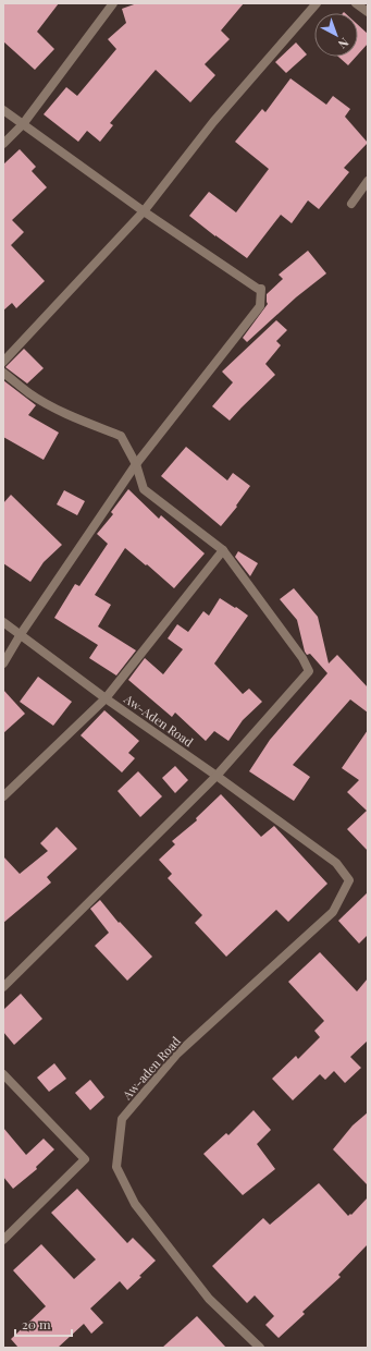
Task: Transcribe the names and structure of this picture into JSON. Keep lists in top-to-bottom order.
{
  "streets": {
    "street": ["Aw-Aden Road", "Aw-aden Road"]
  },
  "crossings": [
    ["Aw-Aden Road", "Aw-aden Road"]
  ],
  "scale_bar": "20 m",
  "north": "bottom right"
}
